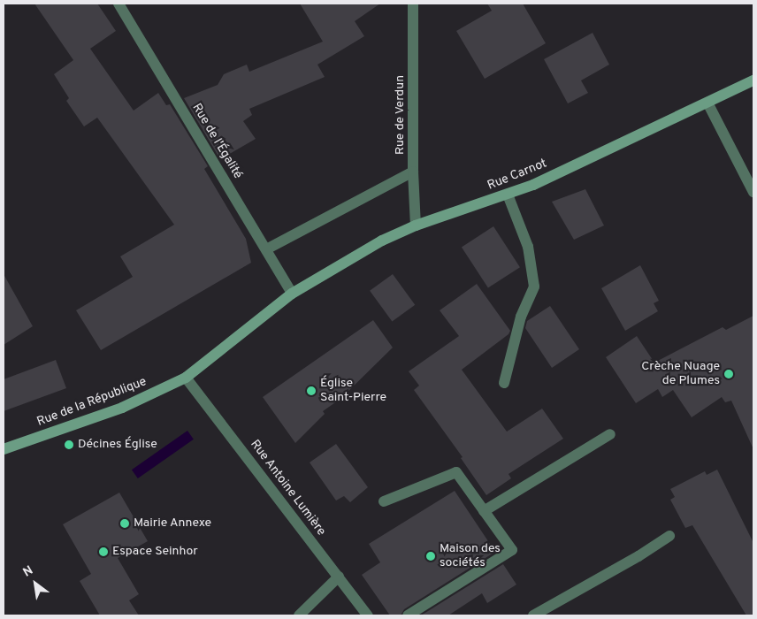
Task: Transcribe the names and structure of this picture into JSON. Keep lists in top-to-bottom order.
{
  "streets": {
    "street": [
      "Rue de Verdun",
      "Rue de l'Égalité",
      "Rue Carnot",
      "Rue de la République",
      "Rue Antoine Lumière"
    ]
  },
  "crossings": [
    ["Rue de Verdun", "Rue Carnot"],
    ["Rue de l'Égalité", "Rue Carnot"],
    ["Rue de l'Égalité", "Rue de la République"],
    ["Rue Carnot", "Rue de la République"],
    ["Rue de la République", "Rue Antoine Lumière"]
  ],
  "places": [
    "Crèche Nuage de Plumes",
    "Église Saint-Pierre",
    "Décines Église",
    "Mairie Annexe",
    "Espace Seinhor",
    "Maison des sociétés"
  ],
  "north": "top left"
}
